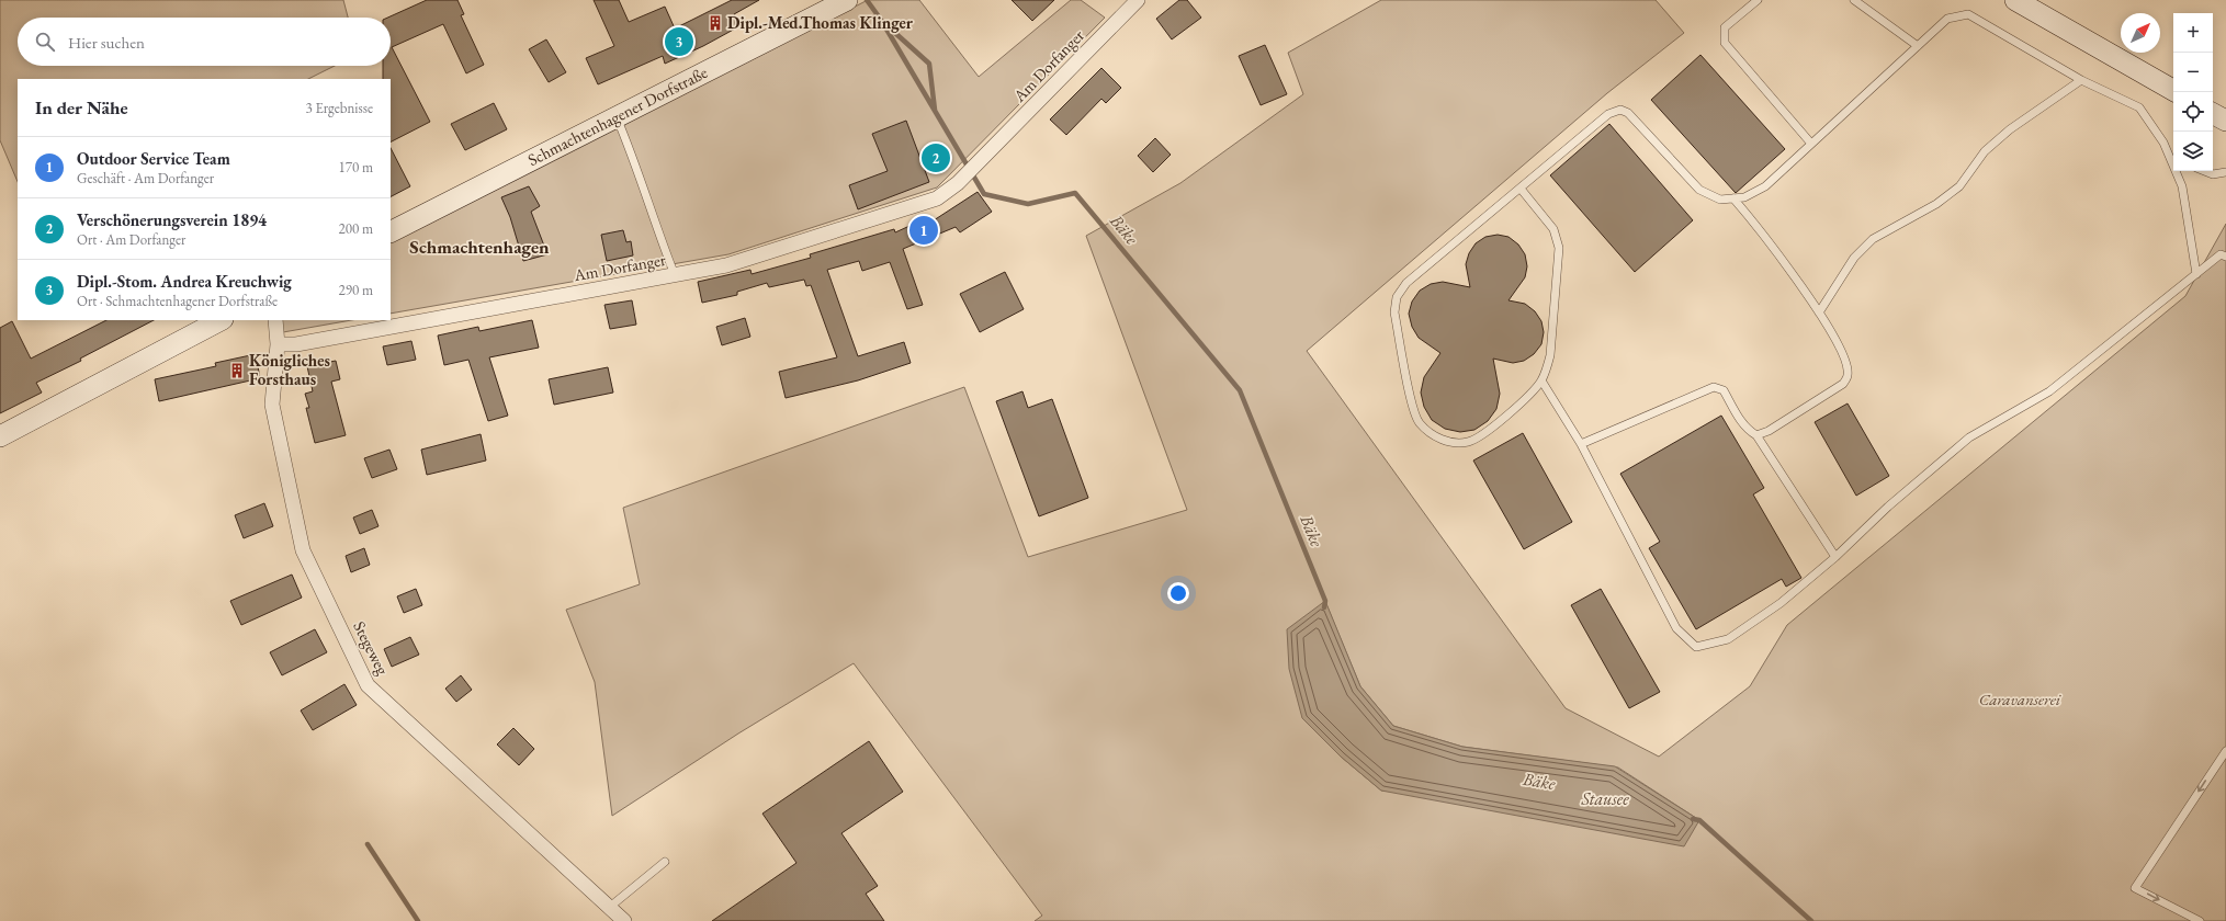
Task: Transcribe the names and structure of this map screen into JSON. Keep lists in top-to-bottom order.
{
  "streets": {
    "main road": ["Schmachtenhagener Dorfstraße"],
    "street": ["Am Dorfanger", "Stegeweg"]
  },
  "crossings": [
    ["Am Dorfanger", "Stegeweg"]
  ],
  "districts": ["Schmachtenhagen"],
  "water": ["Bäke", "Stausee"],
  "parks": ["Caravanserei"],
  "places": {
    "building": ["Dipl.-Med.Thomas Klinger", "Königliches Forsthaus"]
  },
  "north": "top right",
  "page": {
    "map_buttons": ["+", "−"],
    "search": "Hier suchen",
    "pins": ["3", "2", "1"],
    "heading": ["In der Nähe", "3 Ergebnisse"],
    "list": [
      {
        "mark": "1",
        "name": "Outdoor Service Team",
        "note": "Geschäft · Am Dorfanger",
        "value": "170 m"
      },
      {
        "mark": "2",
        "name": "Verschönerungsverein 1894",
        "note": "Ort · Am Dorfanger",
        "value": "200 m"
      },
      {
        "mark": "3",
        "name": "Dipl.-Stom. Andrea Kreuchwig",
        "note": "Ort · Schmachtenhagener Dorfstraße",
        "value": "290 m"
      }
    ]
  }
}
